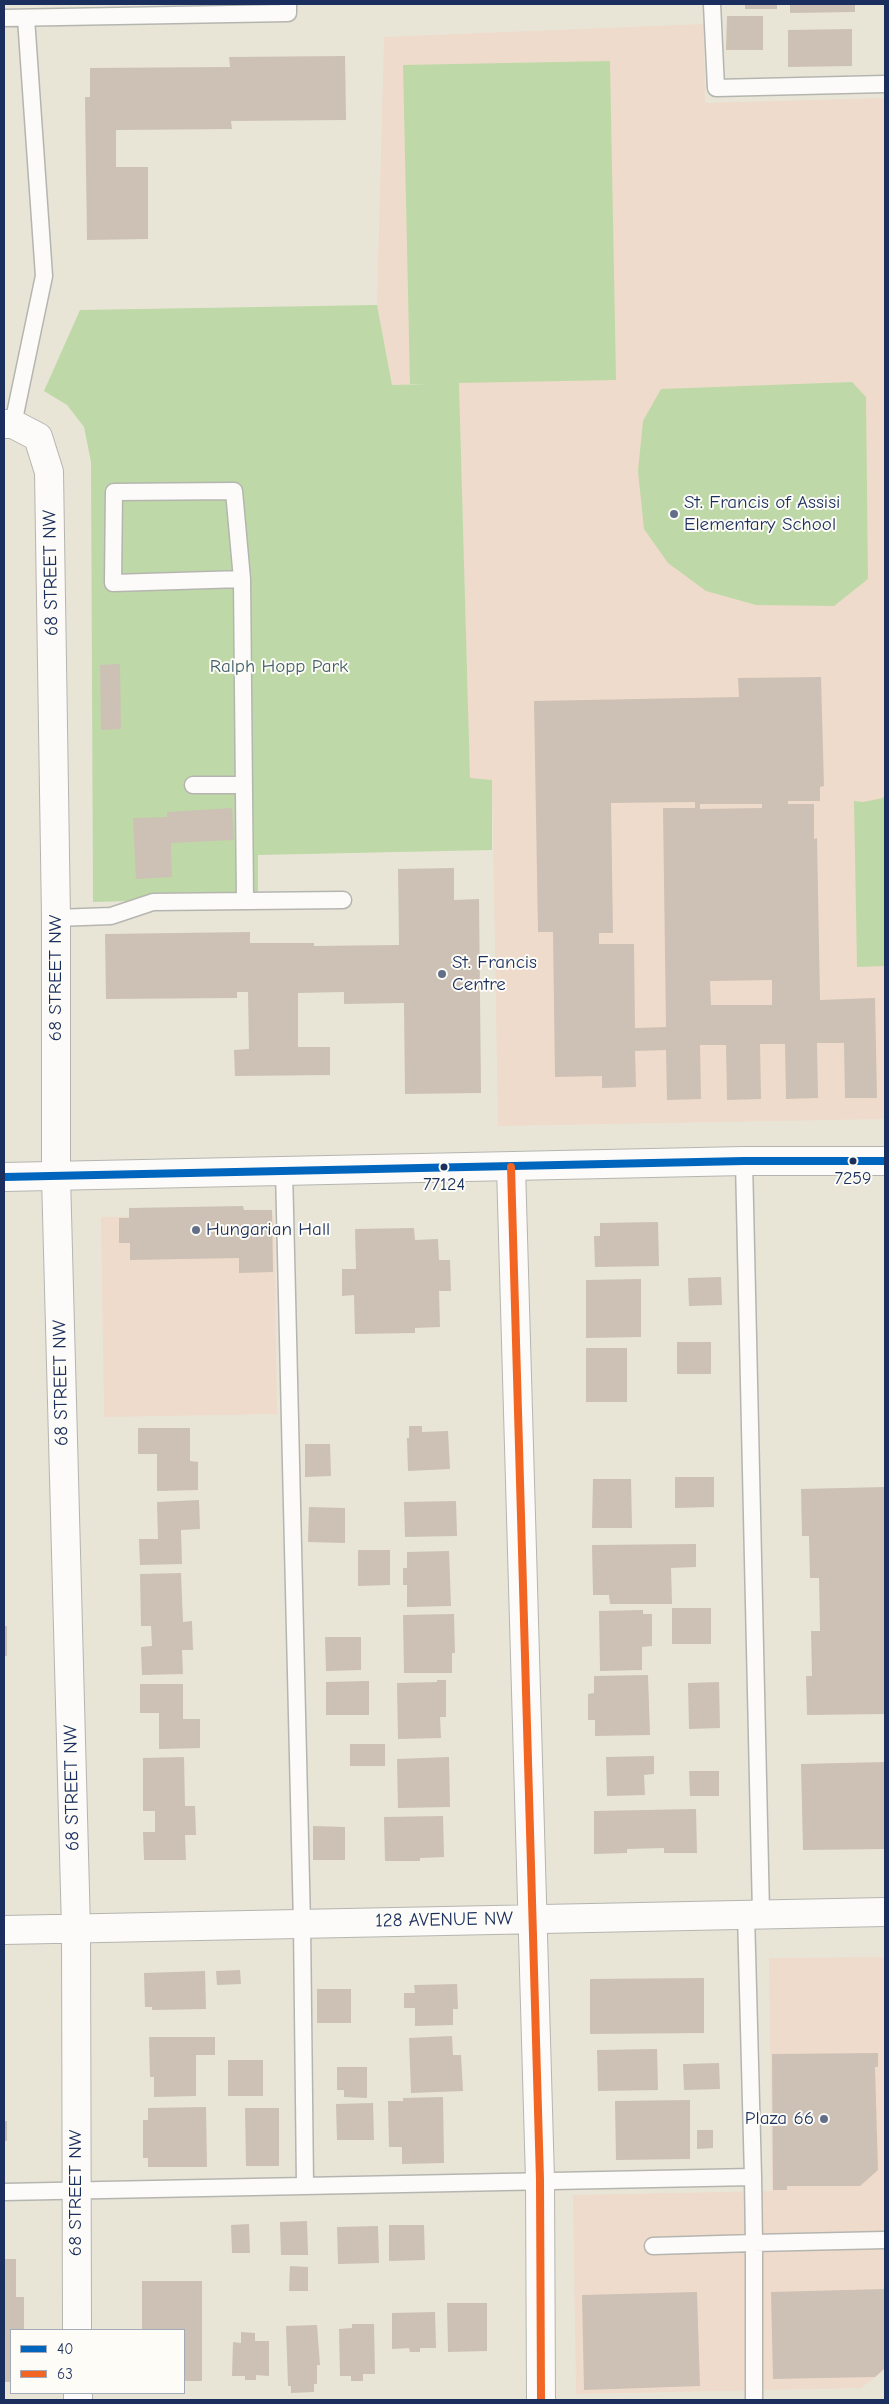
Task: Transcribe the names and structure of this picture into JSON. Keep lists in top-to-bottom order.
{
  "streets": {
    "street": ["68 STREET NW", "128 AVENUE NW"]
  },
  "crossings": [
    ["68 STREET NW", "128 AVENUE NW"]
  ],
  "parks": ["Ralph Hopp Park"],
  "places": [
    "St. Francis of Assisi Elementary School",
    "St. Francis Centre",
    "7259",
    "77124",
    "Hungarian Hall",
    "Plaza 66"
  ],
  "lines": ["transit line 40", "transit line 63"],
  "legend": ["40", "63"]
}
